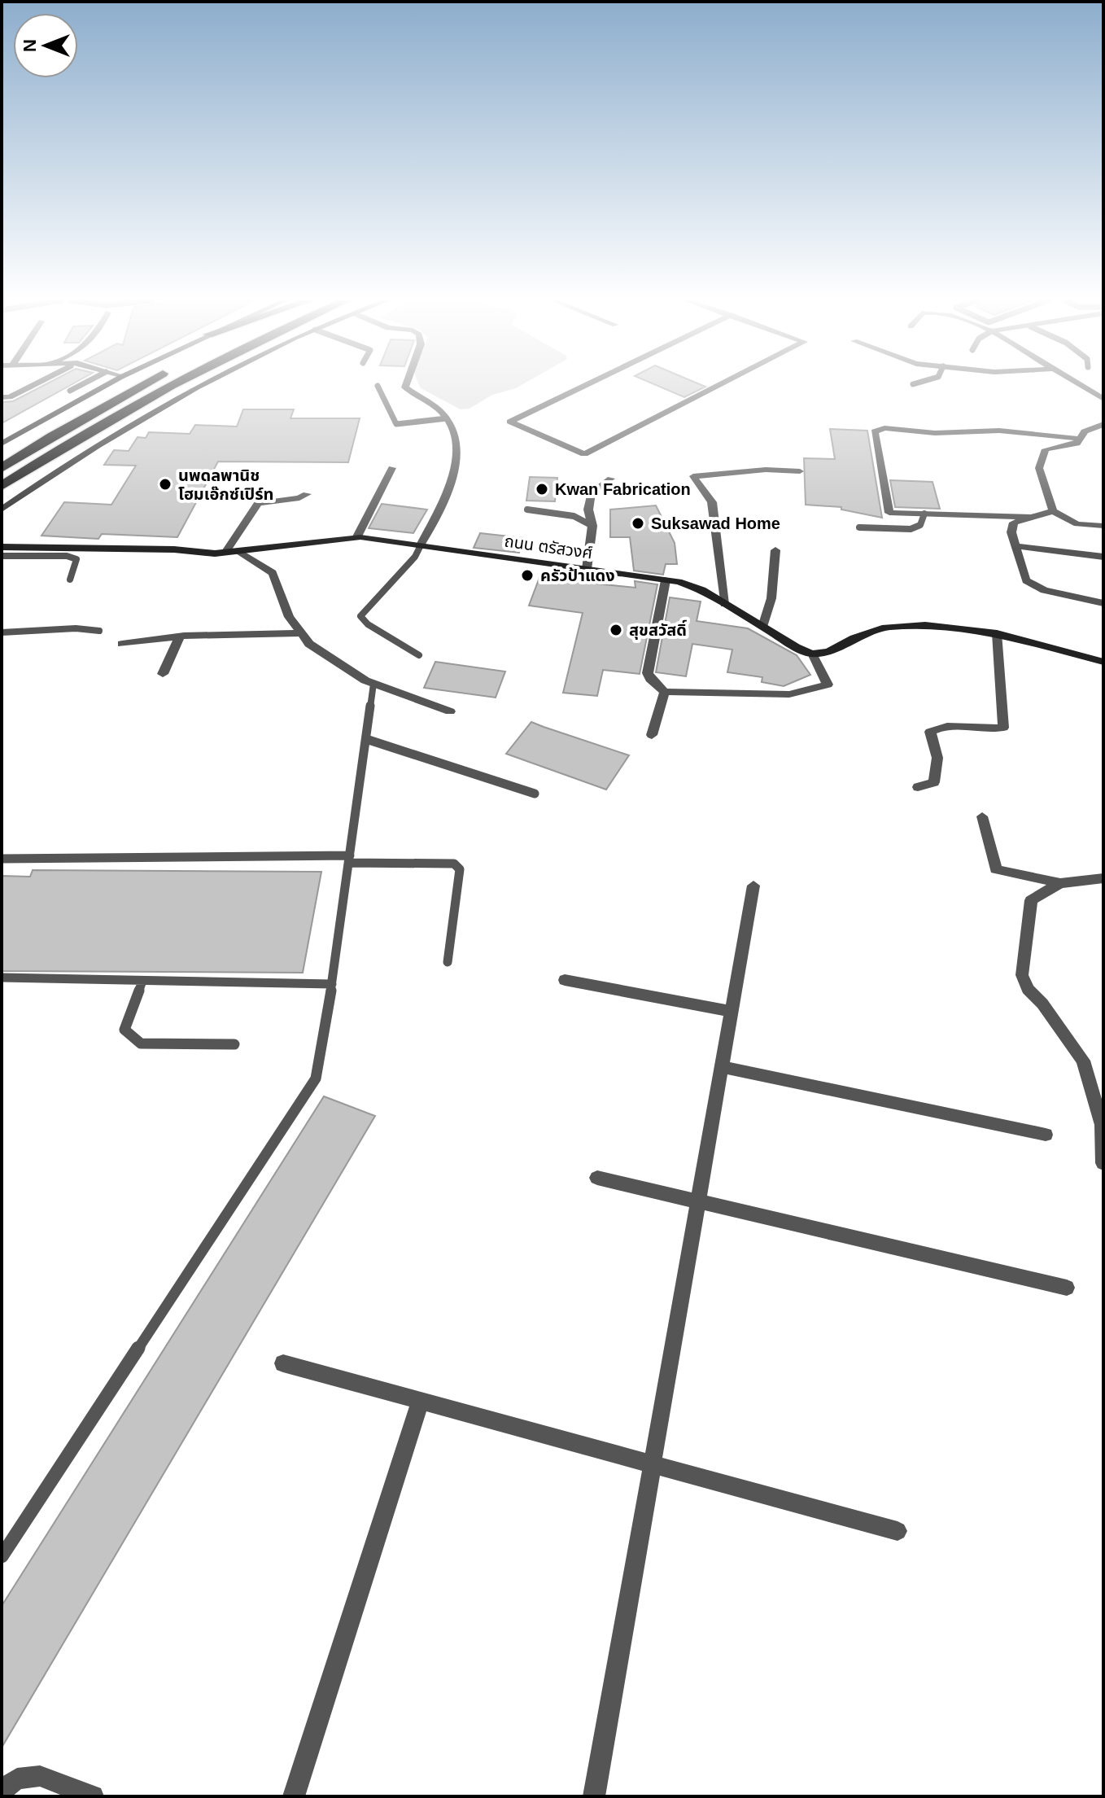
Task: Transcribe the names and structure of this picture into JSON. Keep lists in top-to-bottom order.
{
  "streets": {
    "street": ["ถนน ตรัสวงศ์"]
  },
  "places": [
    "นพดลพานิช โฮมเอ๊กซ์เปิร์ท",
    "Kwan Fabrication",
    "Suksawad Home",
    "ครัวป้าแดง",
    "สุขสวัสดิ์"
  ],
  "north": "left"
}
